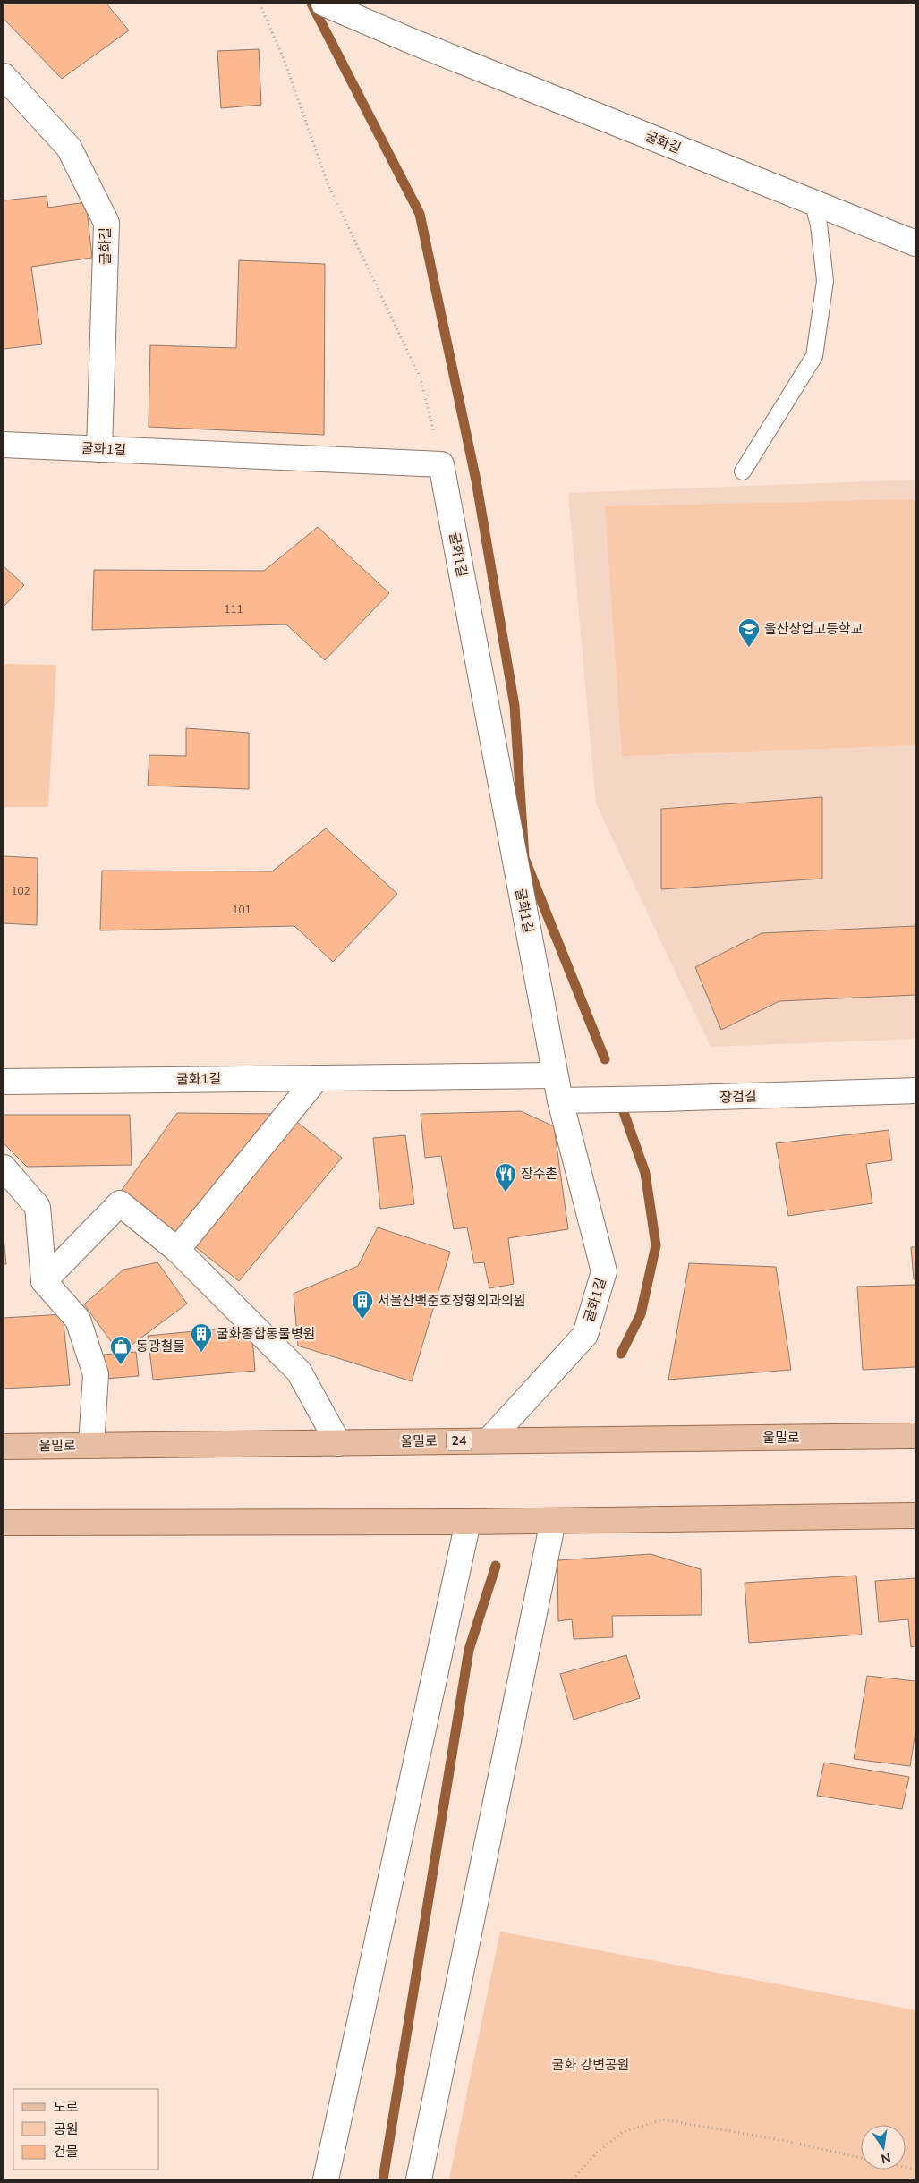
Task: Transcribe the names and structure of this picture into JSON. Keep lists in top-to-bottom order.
{
  "streets": {
    "main road": ["울밀로", "24"],
    "street": ["굴화길", "굴화1길", "장검길"]
  },
  "crossings": [
    ["굴화길", "굴화1길"],
    ["굴화1길", "장검길"],
    ["굴화1길", "울밀로"]
  ],
  "parks": ["굴화 강변공원"],
  "places": {
    "school or university": ["울산상업고등학교"],
    "restaurant": ["장수촌"],
    "building": ["서울산백준호정형외과의원", "굴화종합동물병원"],
    "shop": ["동광철물"]
  },
  "house_numbers": ["111", "102", "101"],
  "legend": ["도로", "공원", "건물"],
  "north": "bottom"
}
